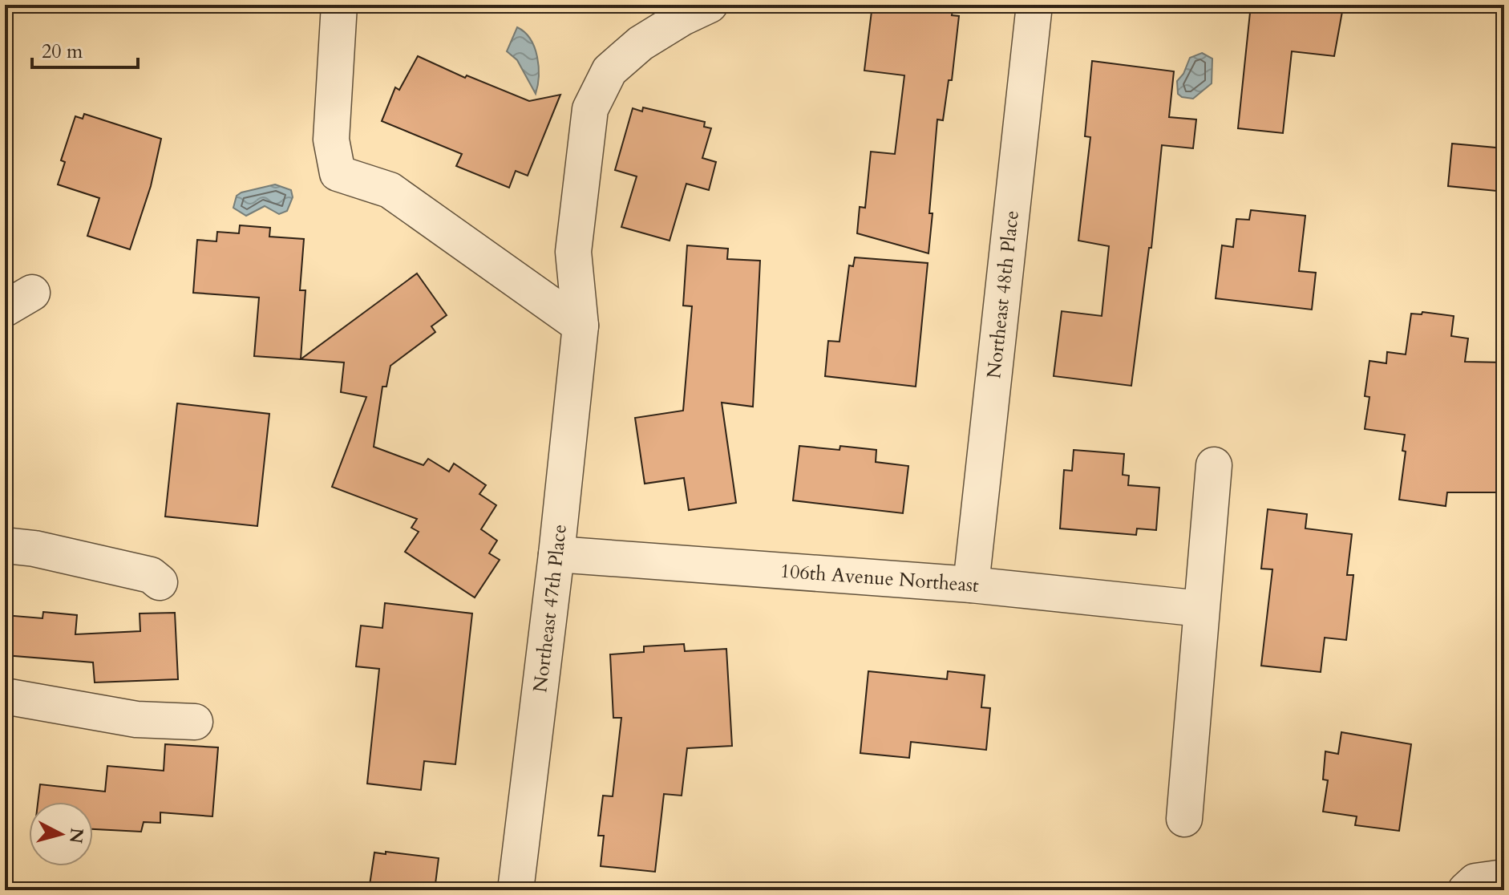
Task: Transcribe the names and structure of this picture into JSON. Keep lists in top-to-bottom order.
{
  "streets": {
    "street": ["Northeast 48th Place", "106th Avenue Northeast", "Northeast 47th Place"]
  },
  "crossings": [
    ["Northeast 48th Place", "106th Avenue Northeast"],
    ["106th Avenue Northeast", "Northeast 47th Place"]
  ],
  "scale_bar": "20 m",
  "north": "right"
}
